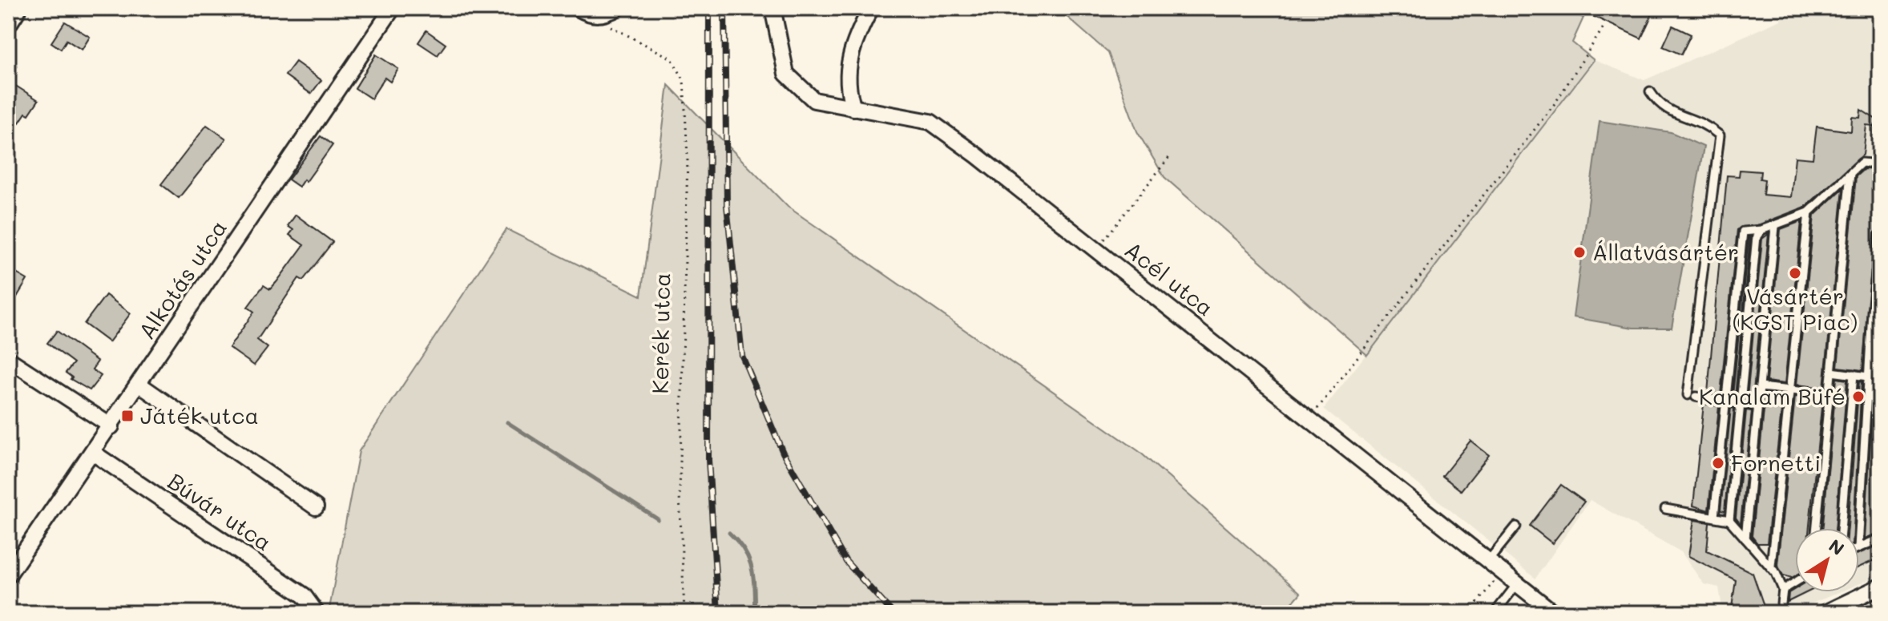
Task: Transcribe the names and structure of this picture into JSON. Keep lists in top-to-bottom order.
{
  "streets": {
    "street": ["Acél utca", "Alkotás utca", "Búvár utca"],
    "path": ["Kerék utca"]
  },
  "crossings": [
    ["Alkotás utca", "Búvár utca"]
  ],
  "places": {
    "other": [
      "Állatvásártér",
      "Vásártér (KGST Piac)",
      "Kanalam Büfé",
      "Fornetti"
    ],
    "transit": ["Játék utca"]
  },
  "north": "top right"
}
